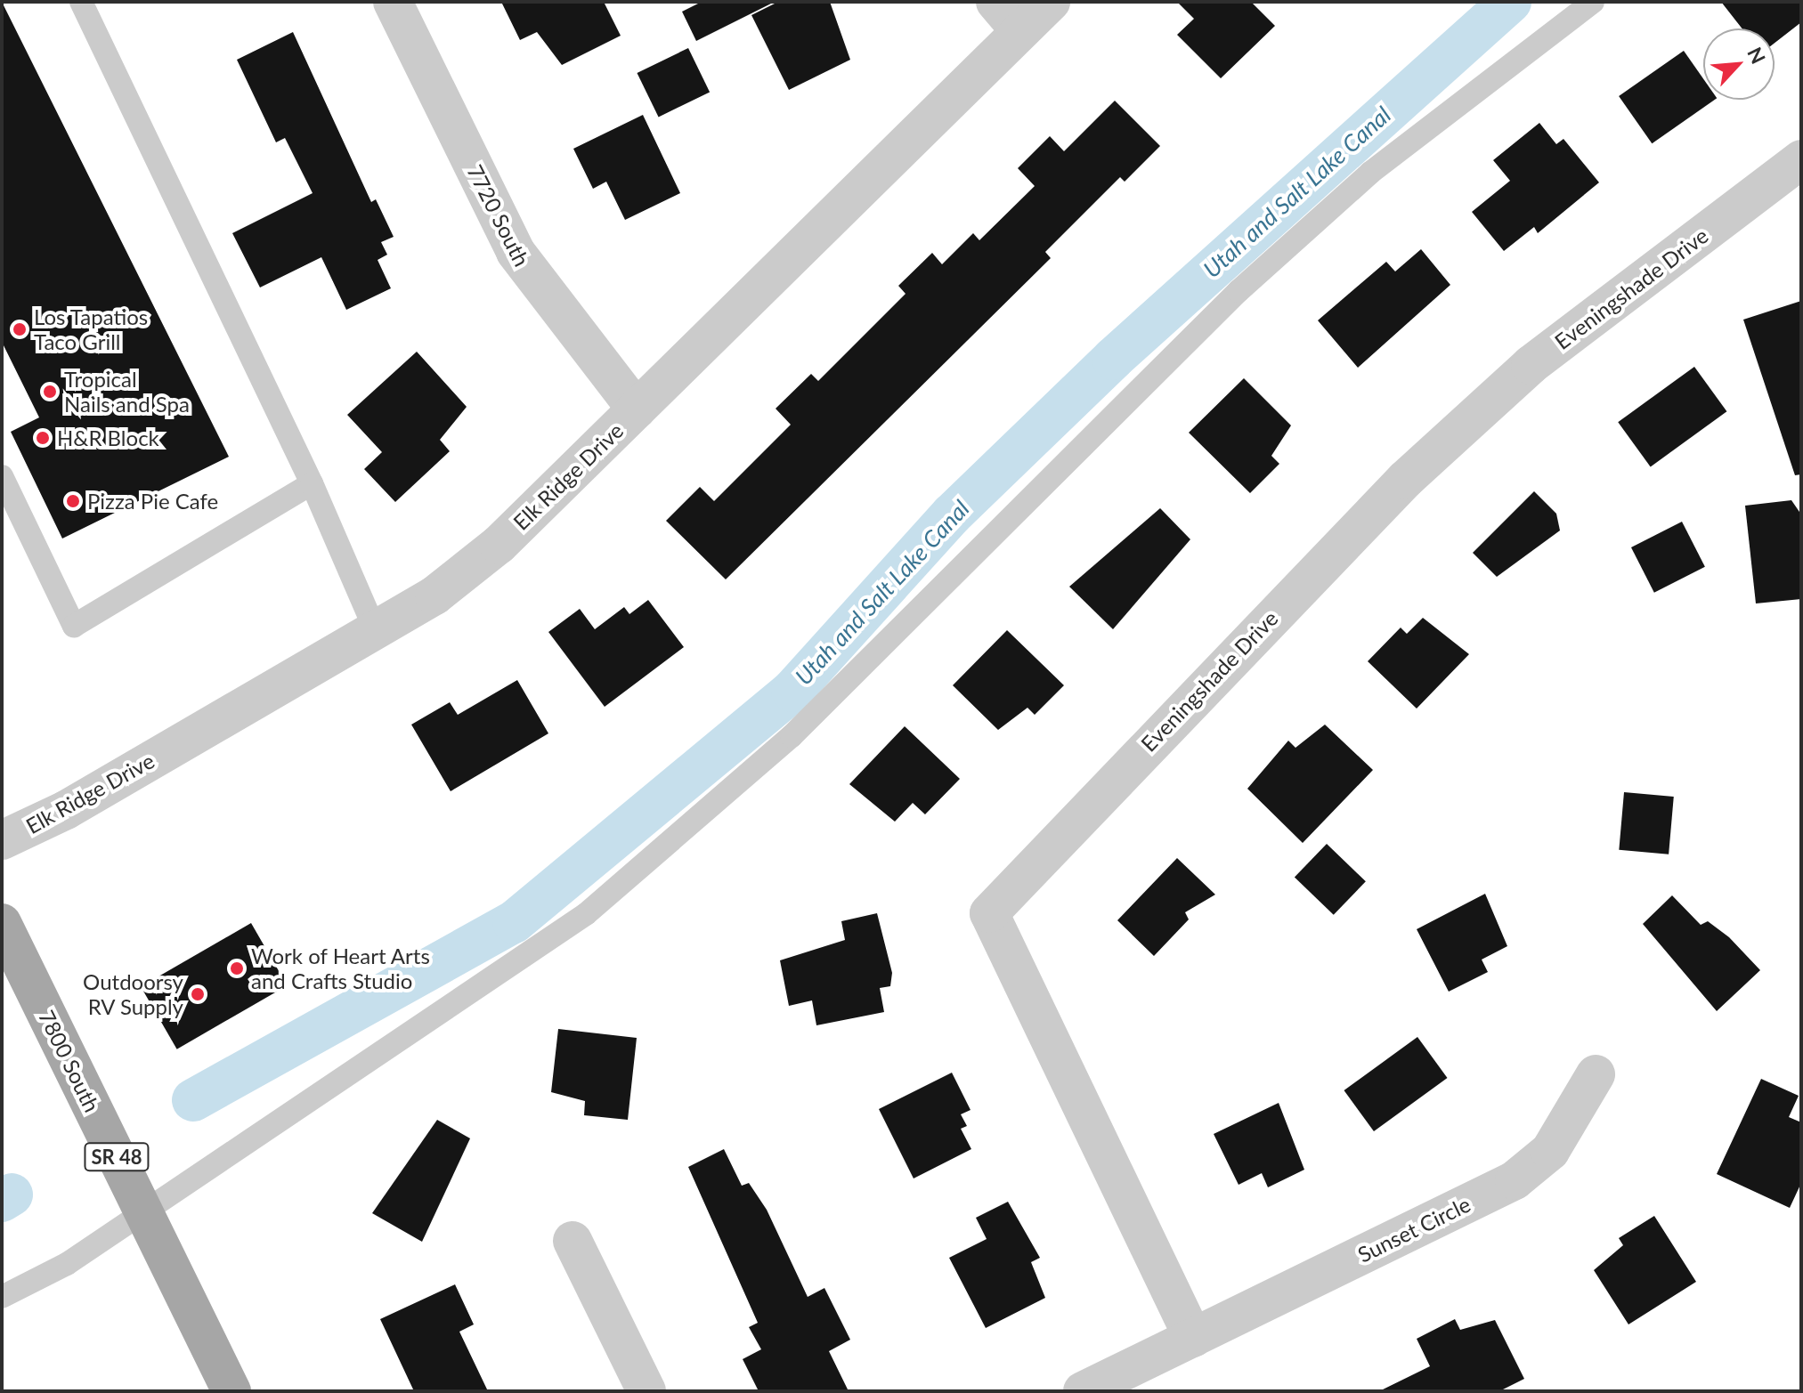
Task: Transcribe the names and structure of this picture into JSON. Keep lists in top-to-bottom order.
{
  "streets": {
    "main road": ["7800 South", "SR 48"],
    "street": [
      "7720 South",
      "Eveningshade Drive",
      "Elk Ridge Drive",
      "Sunset Circle"
    ]
  },
  "crossings": [
    ["7720 South", "Elk Ridge Drive"],
    ["Eveningshade Drive", "Sunset Circle"]
  ],
  "water": ["Utah and Salt Lake Canal"],
  "places": [
    "Los Tapatios Taco Grill",
    "Tropical Nails and Spa",
    "H&R Block",
    "Pizza Pie Cafe",
    "Work of Heart Arts and Crafts Studio",
    "Outdoorsy RV Supply"
  ],
  "north": "top right"
}
